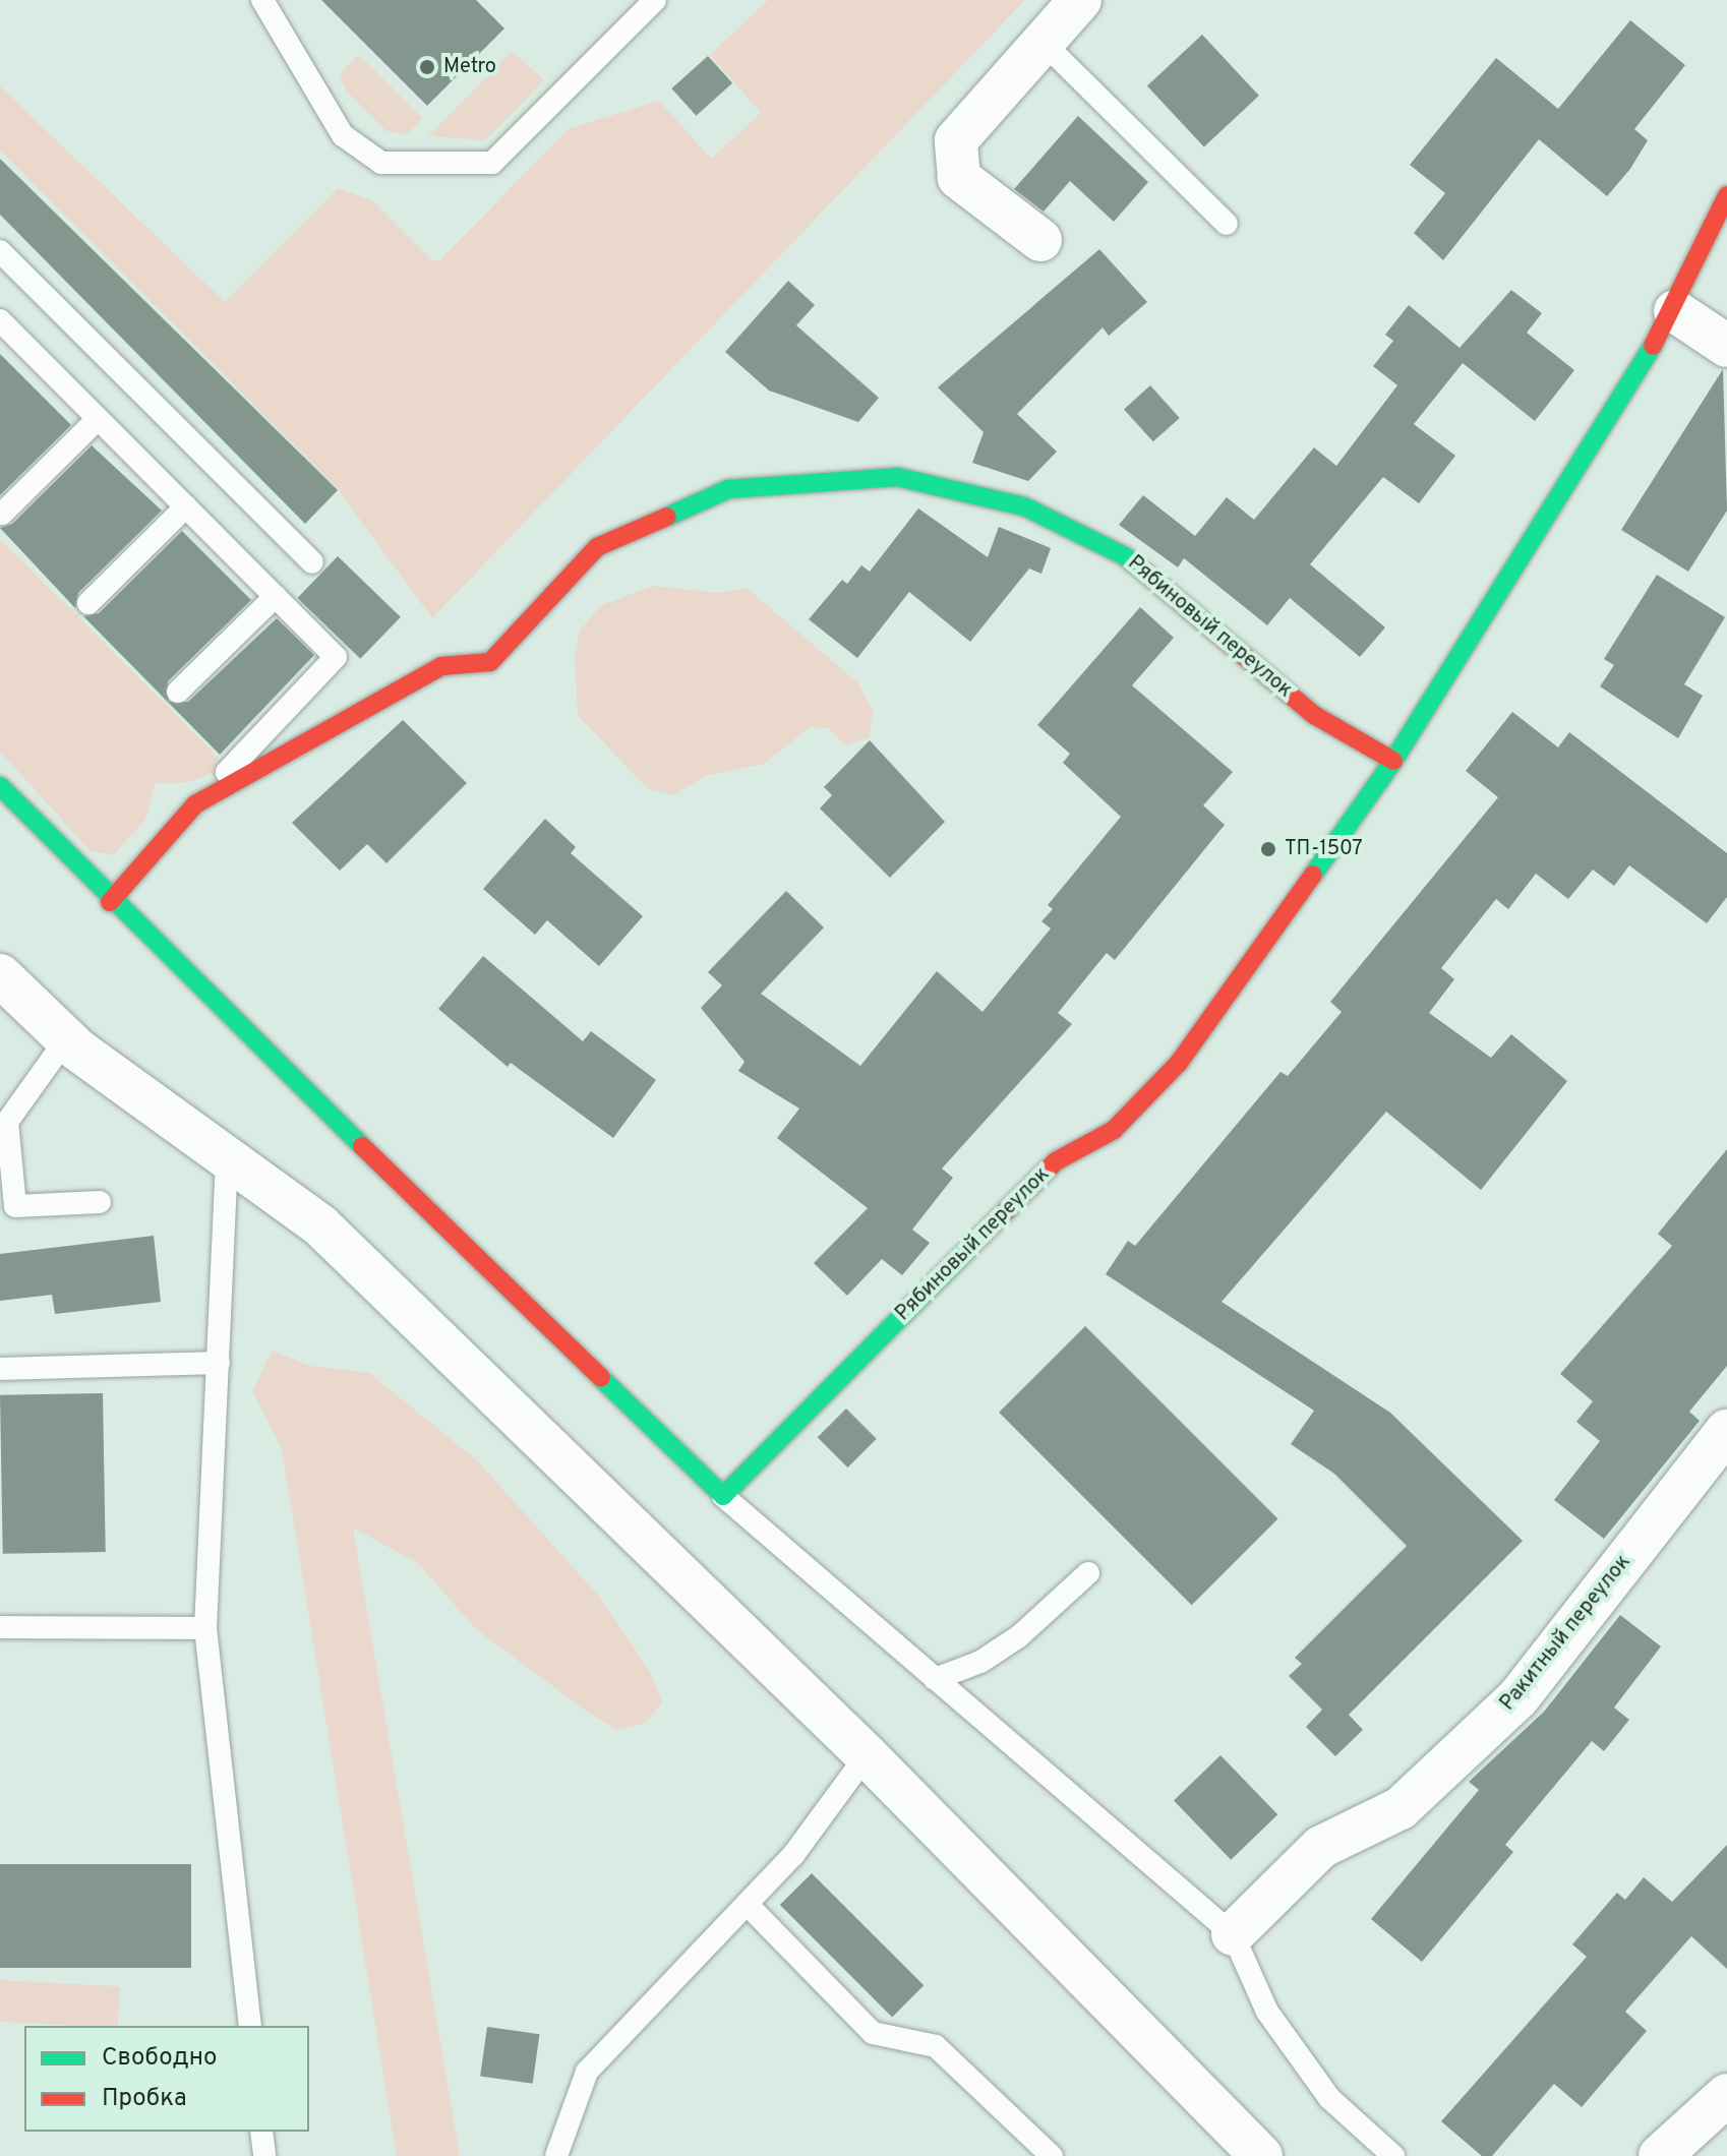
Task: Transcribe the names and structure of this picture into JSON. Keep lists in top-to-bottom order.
{
  "streets": {
    "street": ["Рябиновый переулок", "Ракитный переулок"]
  },
  "places": ["Metro", "ТП-1507"],
  "legend": ["Свободно", "Пробка"]
}
